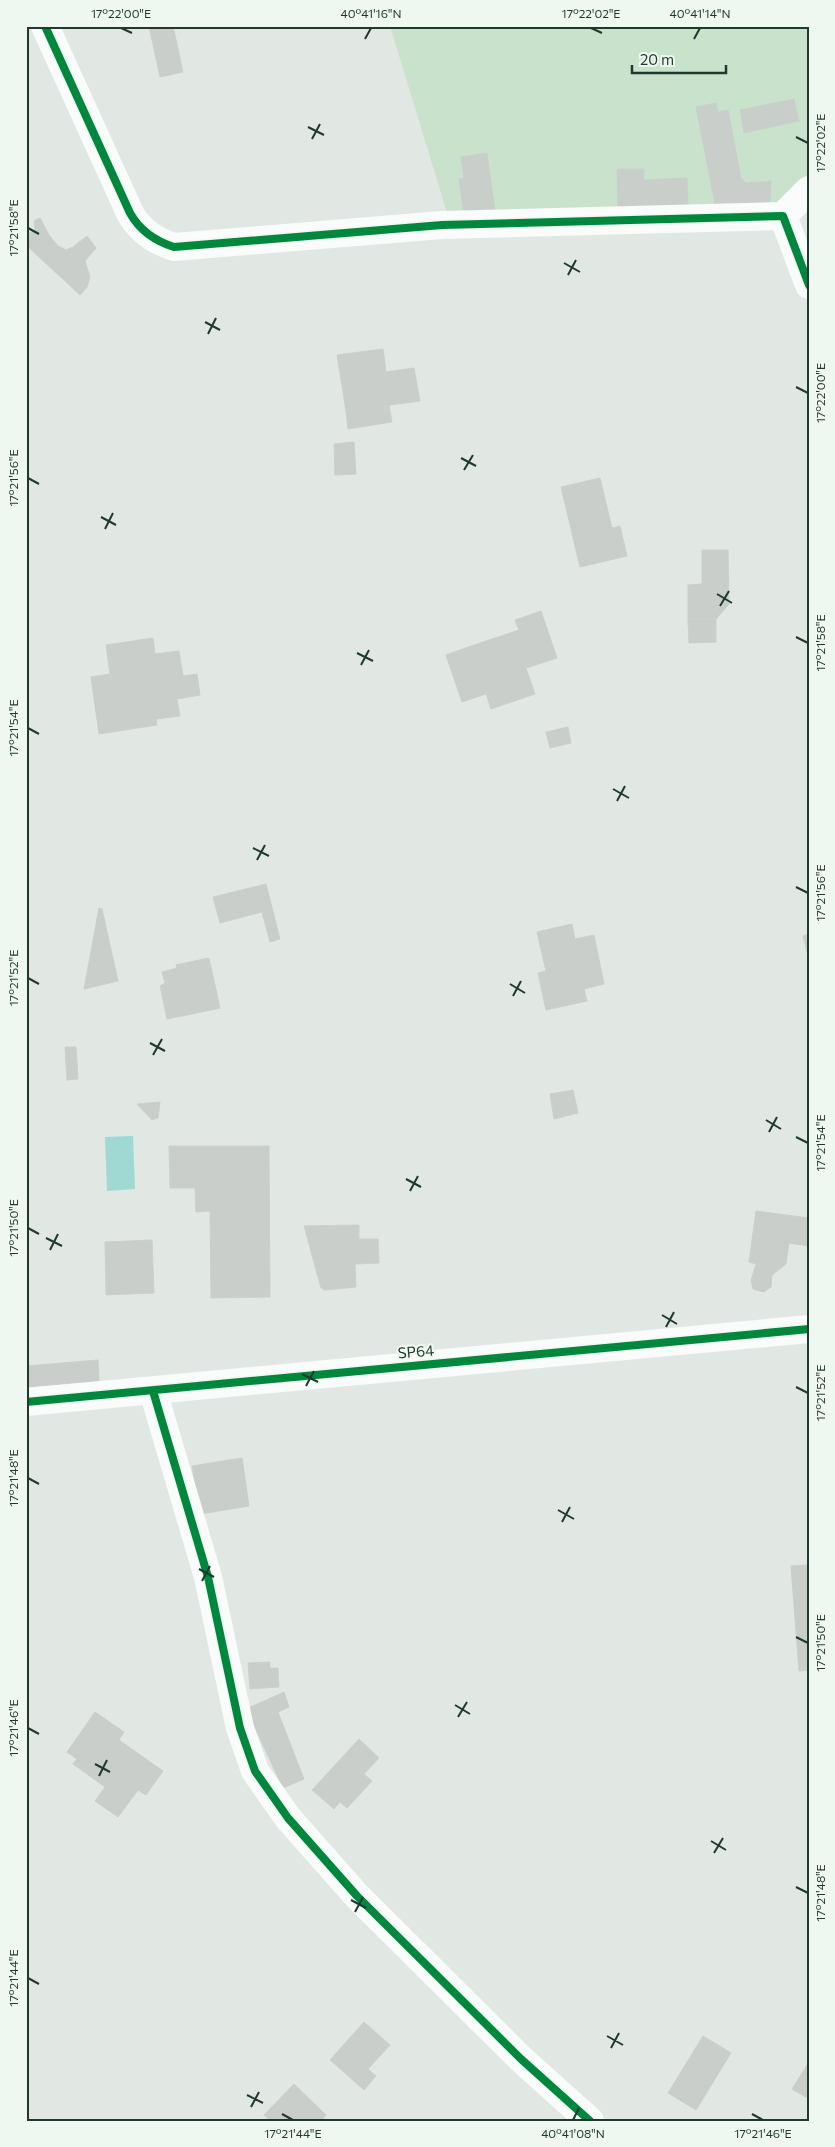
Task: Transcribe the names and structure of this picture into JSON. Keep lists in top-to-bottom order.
{
  "streets": {
    "street": ["SP64"]
  },
  "scale_bar": "20 m",
  "coordinates": [
    "17°22'00\"E",
    "40°41'16\"N",
    "17°22'02\"E",
    "40°41'14\"N",
    "17°21'58\"E",
    "17°21'56\"E",
    "17°21'54\"E",
    "17°21'52\"E",
    "17°21'50\"E",
    "17°21'48\"E",
    "17°21'46\"E",
    "17°21'44\"E",
    "40°41'08\"N"
  ]
}
